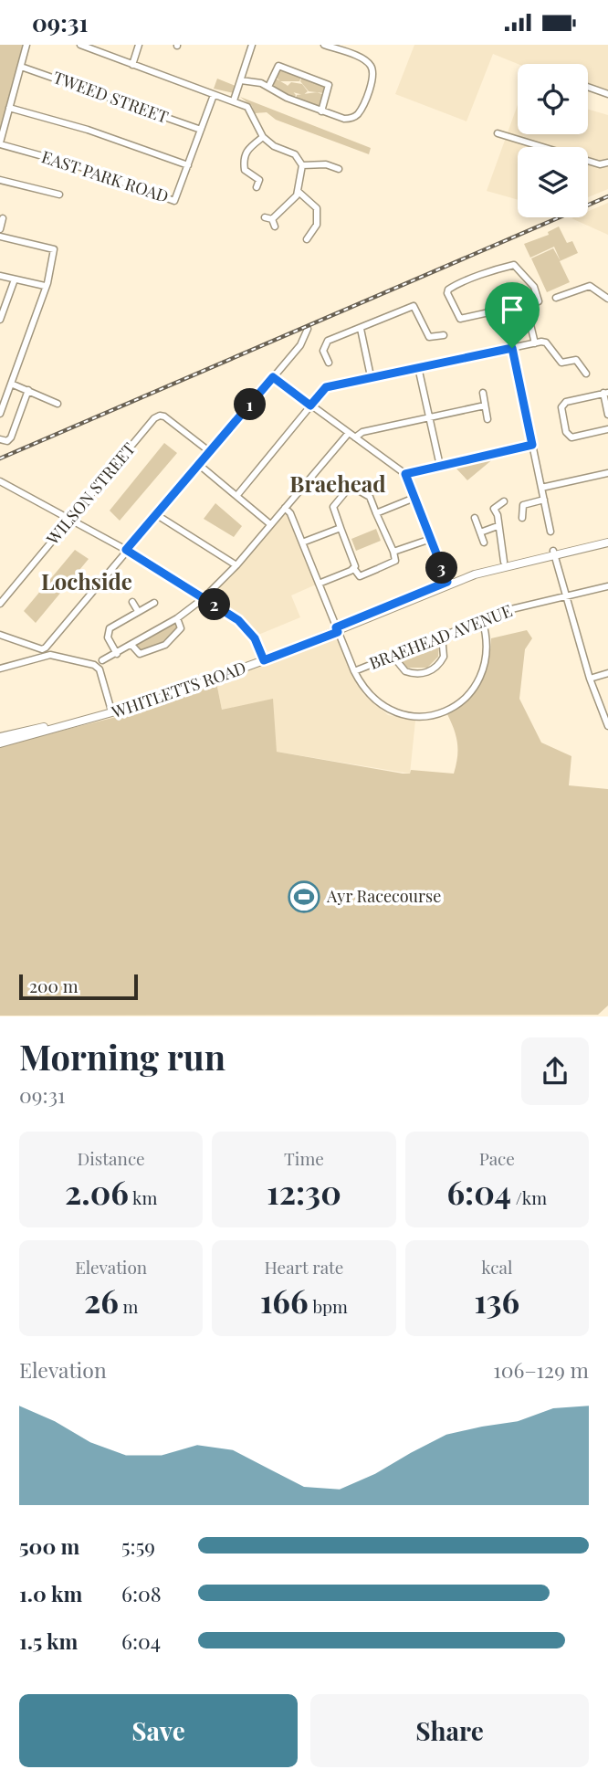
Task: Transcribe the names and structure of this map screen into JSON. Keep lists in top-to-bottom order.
{
  "streets": {
    "main road": ["WHITLETTS ROAD"],
    "street": [
      "TWEED STREET",
      "EAST PARK ROAD",
      "WILSON STREET",
      "BRAEHEAD AVENUE"
    ]
  },
  "crossings": [
    ["TWEED STREET", "EAST PARK ROAD"]
  ],
  "districts": ["Braehead", "Lochside"],
  "places": {
    "sports": ["Ayr Racecourse"]
  },
  "scale_bar": "200 m",
  "page": {
    "status": "09:31",
    "pins": ["1", "3", "2"],
    "scale": "200 m",
    "heading": ["Morning run", "09:31"],
    "stats": [
      ["Distance", "2.06 km"],
      ["Time", "12:30"],
      ["Pace", "6:04 /km"],
      ["Elevation", "26 m"],
      ["Heart rate", "166 bpm"],
      ["kcal", "136"]
    ],
    "chart": ["Elevation", "106–129 m"],
    "list": [
      {
        "name": "500 m",
        "note": "5:59"
      },
      {
        "name": "1.0 km",
        "note": "6:08"
      },
      {
        "name": "1.5 km",
        "note": "6:04"
      }
    ],
    "buttons": ["Save", "Share"]
  }
}
